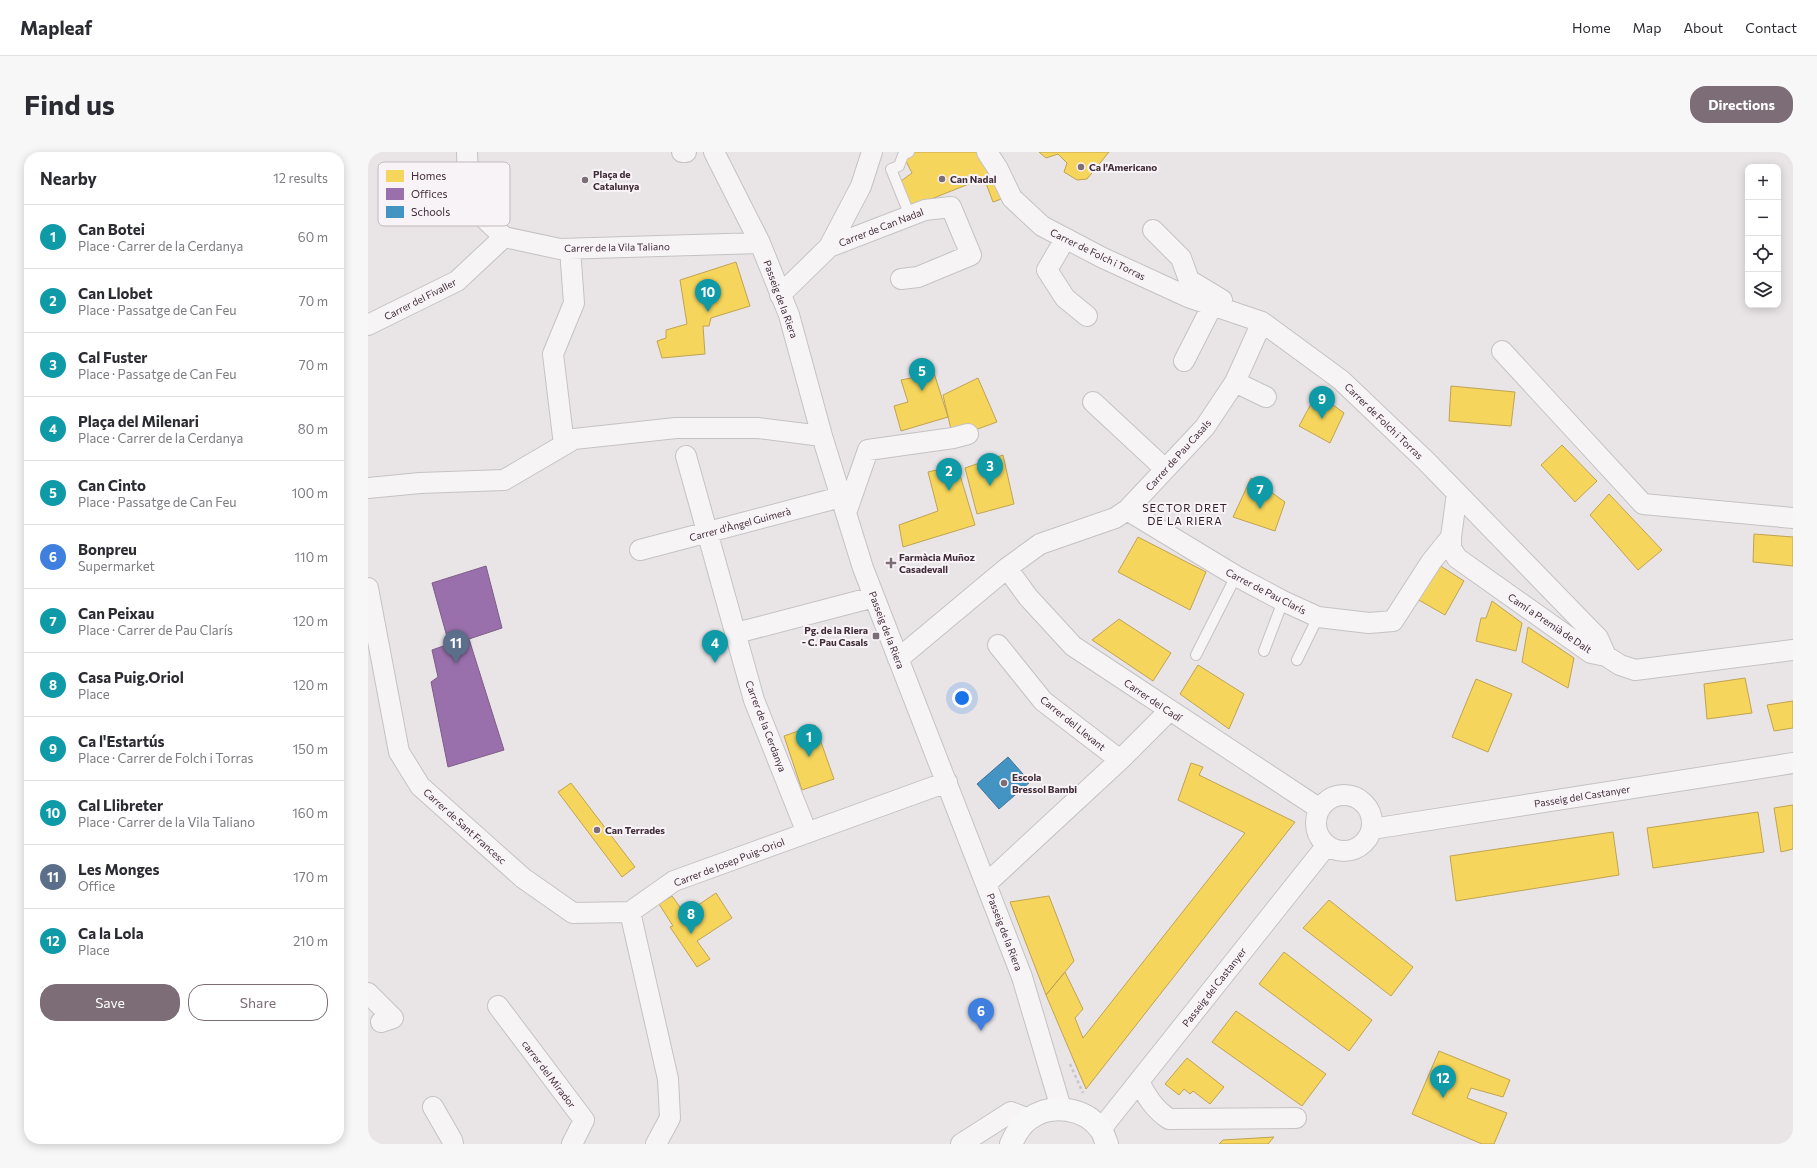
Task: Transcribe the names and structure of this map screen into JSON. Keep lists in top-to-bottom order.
{
  "streets": {
    "street": [
      "Carrer de Can Nadal",
      "Carrer de la Vila Taliano",
      "Carrer de Folch i Torras",
      "Carrer del Fivaller",
      "Passeig de la Riera",
      "Carrer de Pau Casals",
      "Carrer d'Àngel Guimerà",
      "Carrer de Pau Clarís",
      "Camí a Premià de Dalt",
      "Carrer del Cadí",
      "Carrer del Llevant",
      "Carrer de la Cerdanya",
      "Passeig del Castanyer",
      "Carrer de Sant Francesc",
      "Carrer de Josep Puig-Oriol",
      "carrer del Mirador"
    ]
  },
  "crossings": [
    ["Carrer de la Vila Taliano", "Carrer del Fivaller"],
    ["Carrer de la Vila Taliano", "Passeig de la Riera"],
    ["Carrer de Folch i Torras", "Carrer de Pau Casals"],
    ["Carrer de Folch i Torras", "Carrer de Pau Clarís"],
    ["Carrer de Folch i Torras", "Camí a Premià de Dalt"],
    ["Passeig de la Riera", "Carrer de Pau Casals"],
    ["Passeig de la Riera", "Carrer d'Àngel Guimerà"],
    ["Passeig de la Riera", "Carrer de Josep Puig-Oriol"],
    ["Carrer de Pau Casals", "Carrer de Pau Clarís"],
    ["Carrer de Pau Casals", "Carrer del Cadí"],
    ["Carrer d'Àngel Guimerà", "Carrer de la Cerdanya"],
    ["Carrer de Pau Clarís", "Camí a Premià de Dalt"],
    ["Carrer del Cadí", "Passeig del Castanyer"],
    ["Carrer de la Cerdanya", "Carrer de Josep Puig-Oriol"],
    ["Carrer de Sant Francesc", "Carrer de Josep Puig-Oriol"]
  ],
  "districts": ["SECTOR DRET DE LA RIERA"],
  "places": {
    "other": [
      "Ca l'Americano",
      "Can Nadal",
      "Plaça de Catalunya",
      "Escola Bressol Bambi",
      "Can Terrades"
    ],
    "health": ["Farmàcia Muñoz Casadevall"],
    "transit": ["Pg. de la Riera - C. Pau Casals"]
  },
  "legend": ["Homes", "Offices", "Schools"],
  "page": {
    "header": "Mapleaf",
    "nav": [
      "Home",
      "Map",
      "About",
      "Contact"
    ],
    "buttons": [
      "Directions",
      ["Save", "Share"]
    ],
    "title": "Find us",
    "heading": ["Nearby", "12 results"],
    "map_buttons": ["+", "−"],
    "list": [
      {
        "mark": "1",
        "name": "Can Botei",
        "note": "Place · Carrer de la Cerdanya",
        "value": "60 m"
      },
      {
        "mark": "2",
        "name": "Can Llobet",
        "note": "Place · Passatge de Can Feu",
        "value": "70 m"
      },
      {
        "mark": "3",
        "name": "Cal Fuster",
        "note": "Place · Passatge de Can Feu",
        "value": "70 m"
      },
      {
        "mark": "4",
        "name": "Plaça del Milenari",
        "note": "Place · Carrer de la Cerdanya",
        "value": "80 m"
      },
      {
        "mark": "5",
        "name": "Can Cinto",
        "note": "Place · Passatge de Can Feu",
        "value": "100 m"
      },
      {
        "mark": "6",
        "name": "Bonpreu",
        "note": "Supermarket",
        "value": "110 m"
      },
      {
        "mark": "7",
        "name": "Can Peixau",
        "note": "Place · Carrer de Pau Clarís",
        "value": "120 m"
      },
      {
        "mark": "8",
        "name": "Casa Puig.Oriol",
        "note": "Place",
        "value": "120 m"
      },
      {
        "mark": "9",
        "name": "Ca l'Estartús",
        "note": "Place · Carrer de Folch i Torras",
        "value": "150 m"
      },
      {
        "mark": "10",
        "name": "Cal Llibreter",
        "note": "Place · Carrer de la Vila Taliano",
        "value": "160 m"
      },
      {
        "mark": "11",
        "name": "Les Monges",
        "note": "Office",
        "value": "170 m"
      },
      {
        "mark": "12",
        "name": "Ca la Lola",
        "note": "Place",
        "value": "210 m"
      }
    ],
    "pins": [
      "10",
      "5",
      "9",
      "3",
      "2",
      "7",
      "4",
      "11",
      "1",
      "8",
      "6",
      "12"
    ]
  }
}
